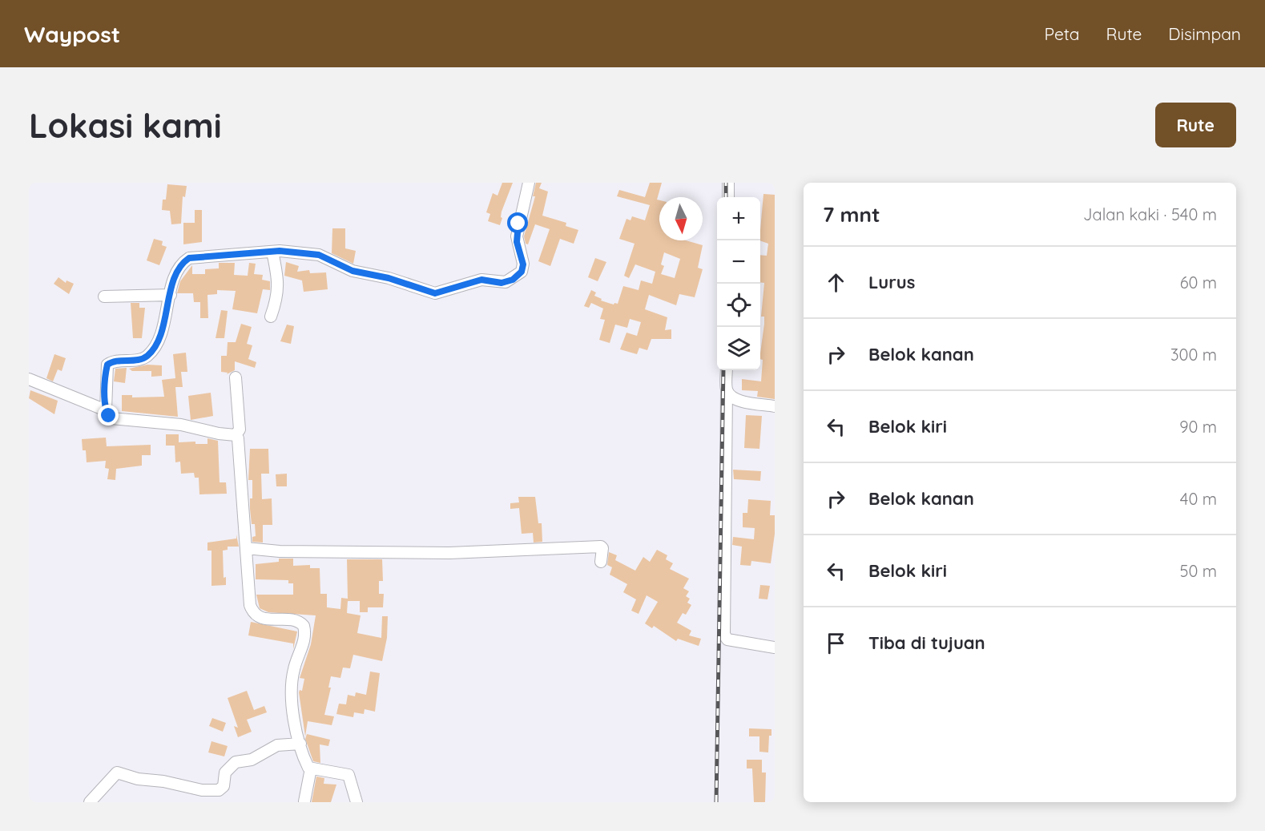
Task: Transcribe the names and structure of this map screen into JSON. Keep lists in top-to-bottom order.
{
  "north": "bottom",
  "page": {
    "header": "Waypost",
    "nav": ["Peta", "Rute", "Disimpan"],
    "buttons": "Rute",
    "title": "Lokasi kami",
    "heading": ["7 mnt", "Jalan kaki · 540 m"],
    "map_buttons": ["+", "−"],
    "list": [
      ["Lurus", "60 m"],
      ["Belok kanan", "300 m"],
      ["Belok kiri", "90 m"],
      ["Belok kanan", "40 m"],
      ["Belok kiri", "50 m"],
      "Tiba di tujuan"
    ]
  }
}
